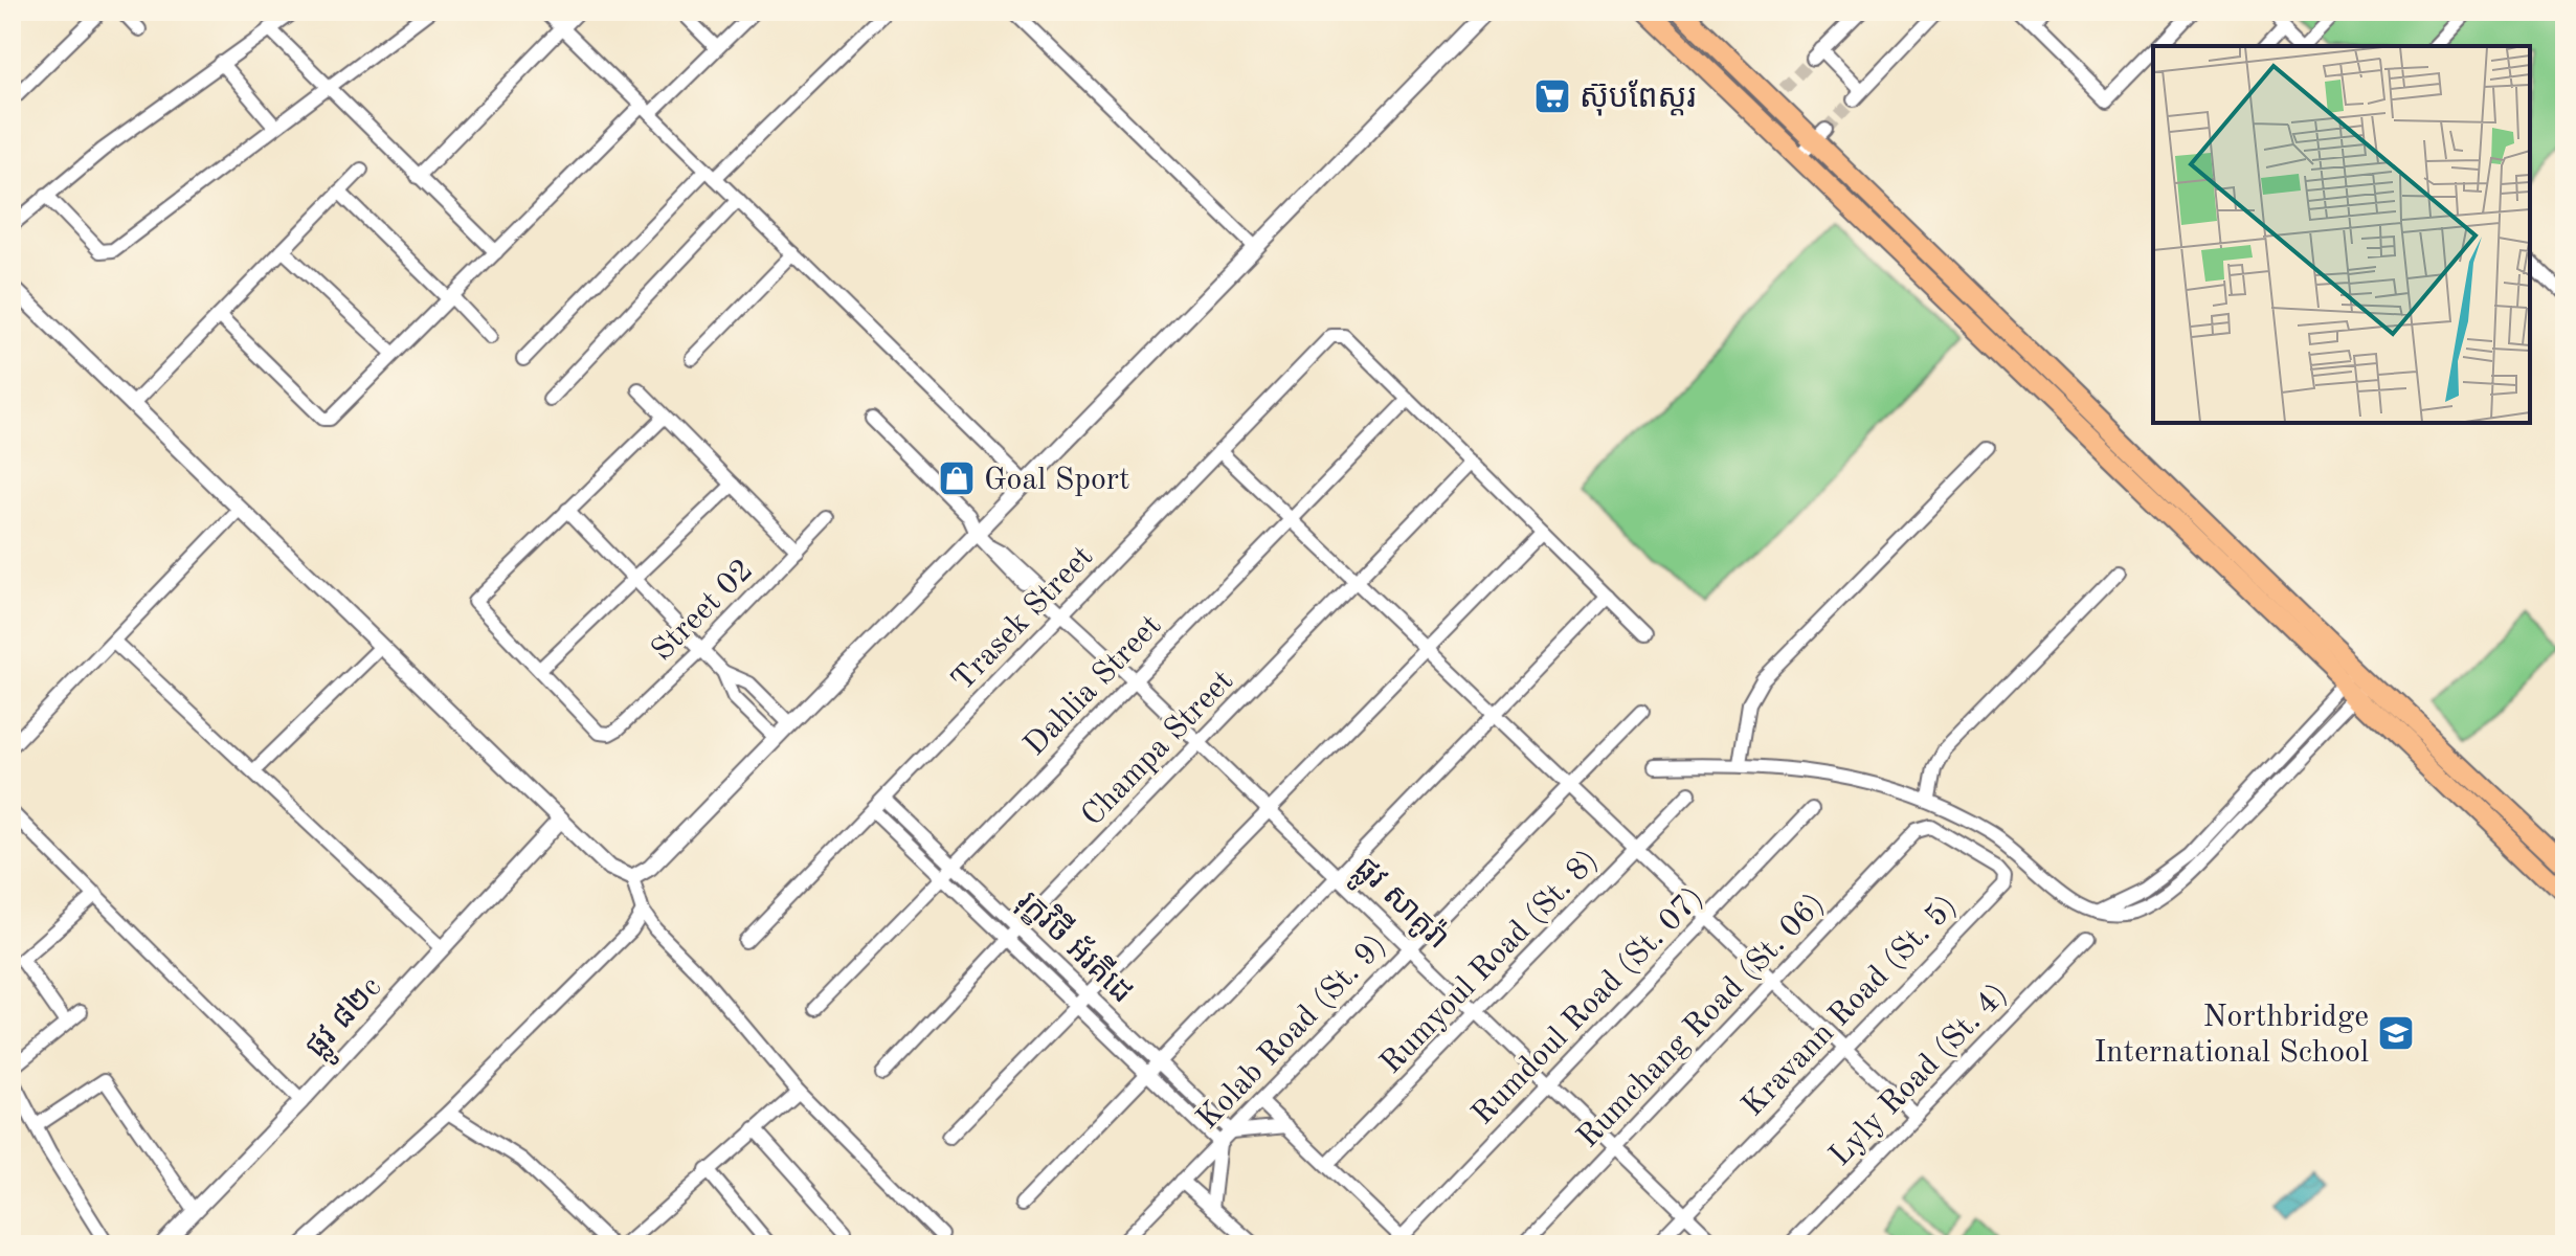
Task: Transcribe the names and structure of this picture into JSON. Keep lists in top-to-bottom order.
{
  "streets": {
    "street": [
      "Street 02",
      "Trasek Street",
      "Dahlia Street",
      "Champa Street",
      "ផ្លូវ សាគូរ៉ា",
      "រុក្ខវិថី អ័រគីដេ",
      "Rumyoul Road (St. 8)",
      "Rumdoul Road (St. 07)",
      "Kravann Road (St. 5)",
      "ផ្លូវ ៨២c",
      "Rumchang Road (St. 06)",
      "Kolab Road (St. 9)",
      "Lyly Road (St. 4)"
    ]
  },
  "crossings": [
    ["Trasek Street", "Dahlia Street"],
    ["Trasek Street", "ផ្លូវ សាគូរ៉ា"],
    ["Trasek Street", "រុក្ខវិថី អ័រគីដេ"],
    ["Dahlia Street", "ផ្លូវ សាគូរ៉ា"],
    ["Dahlia Street", "រុក្ខវិថី អ័រគីដេ"],
    ["Champa Street", "ផ្លូវ សាគូរ៉ា"],
    ["Champa Street", "រុក្ខវិថី អ័រគីដេ"],
    ["ផ្លូវ សាគូរ៉ា", "Rumyoul Road (St. 8)"],
    ["ផ្លូវ សាគូរ៉ា", "Rumdoul Road (St. 07)"],
    ["ផ្លូវ សាគូរ៉ា", "Kravann Road (St. 5)"],
    ["ផ្លូវ សាគូរ៉ា", "Rumchang Road (St. 06)"],
    ["ផ្លូវ សាគូរ៉ា", "Kolab Road (St. 9)"],
    ["រុក្ខវិថី អ័រគីដេ", "Kolab Road (St. 9)"],
    ["Kravann Road (St. 5)", "Rumchang Road (St. 06)"]
  ],
  "places": {
    "supermarket": ["ស៊ុបពែស្តរ"],
    "shop": ["Goal Sport"],
    "school or university": ["Northbridge International School"]
  }
}
